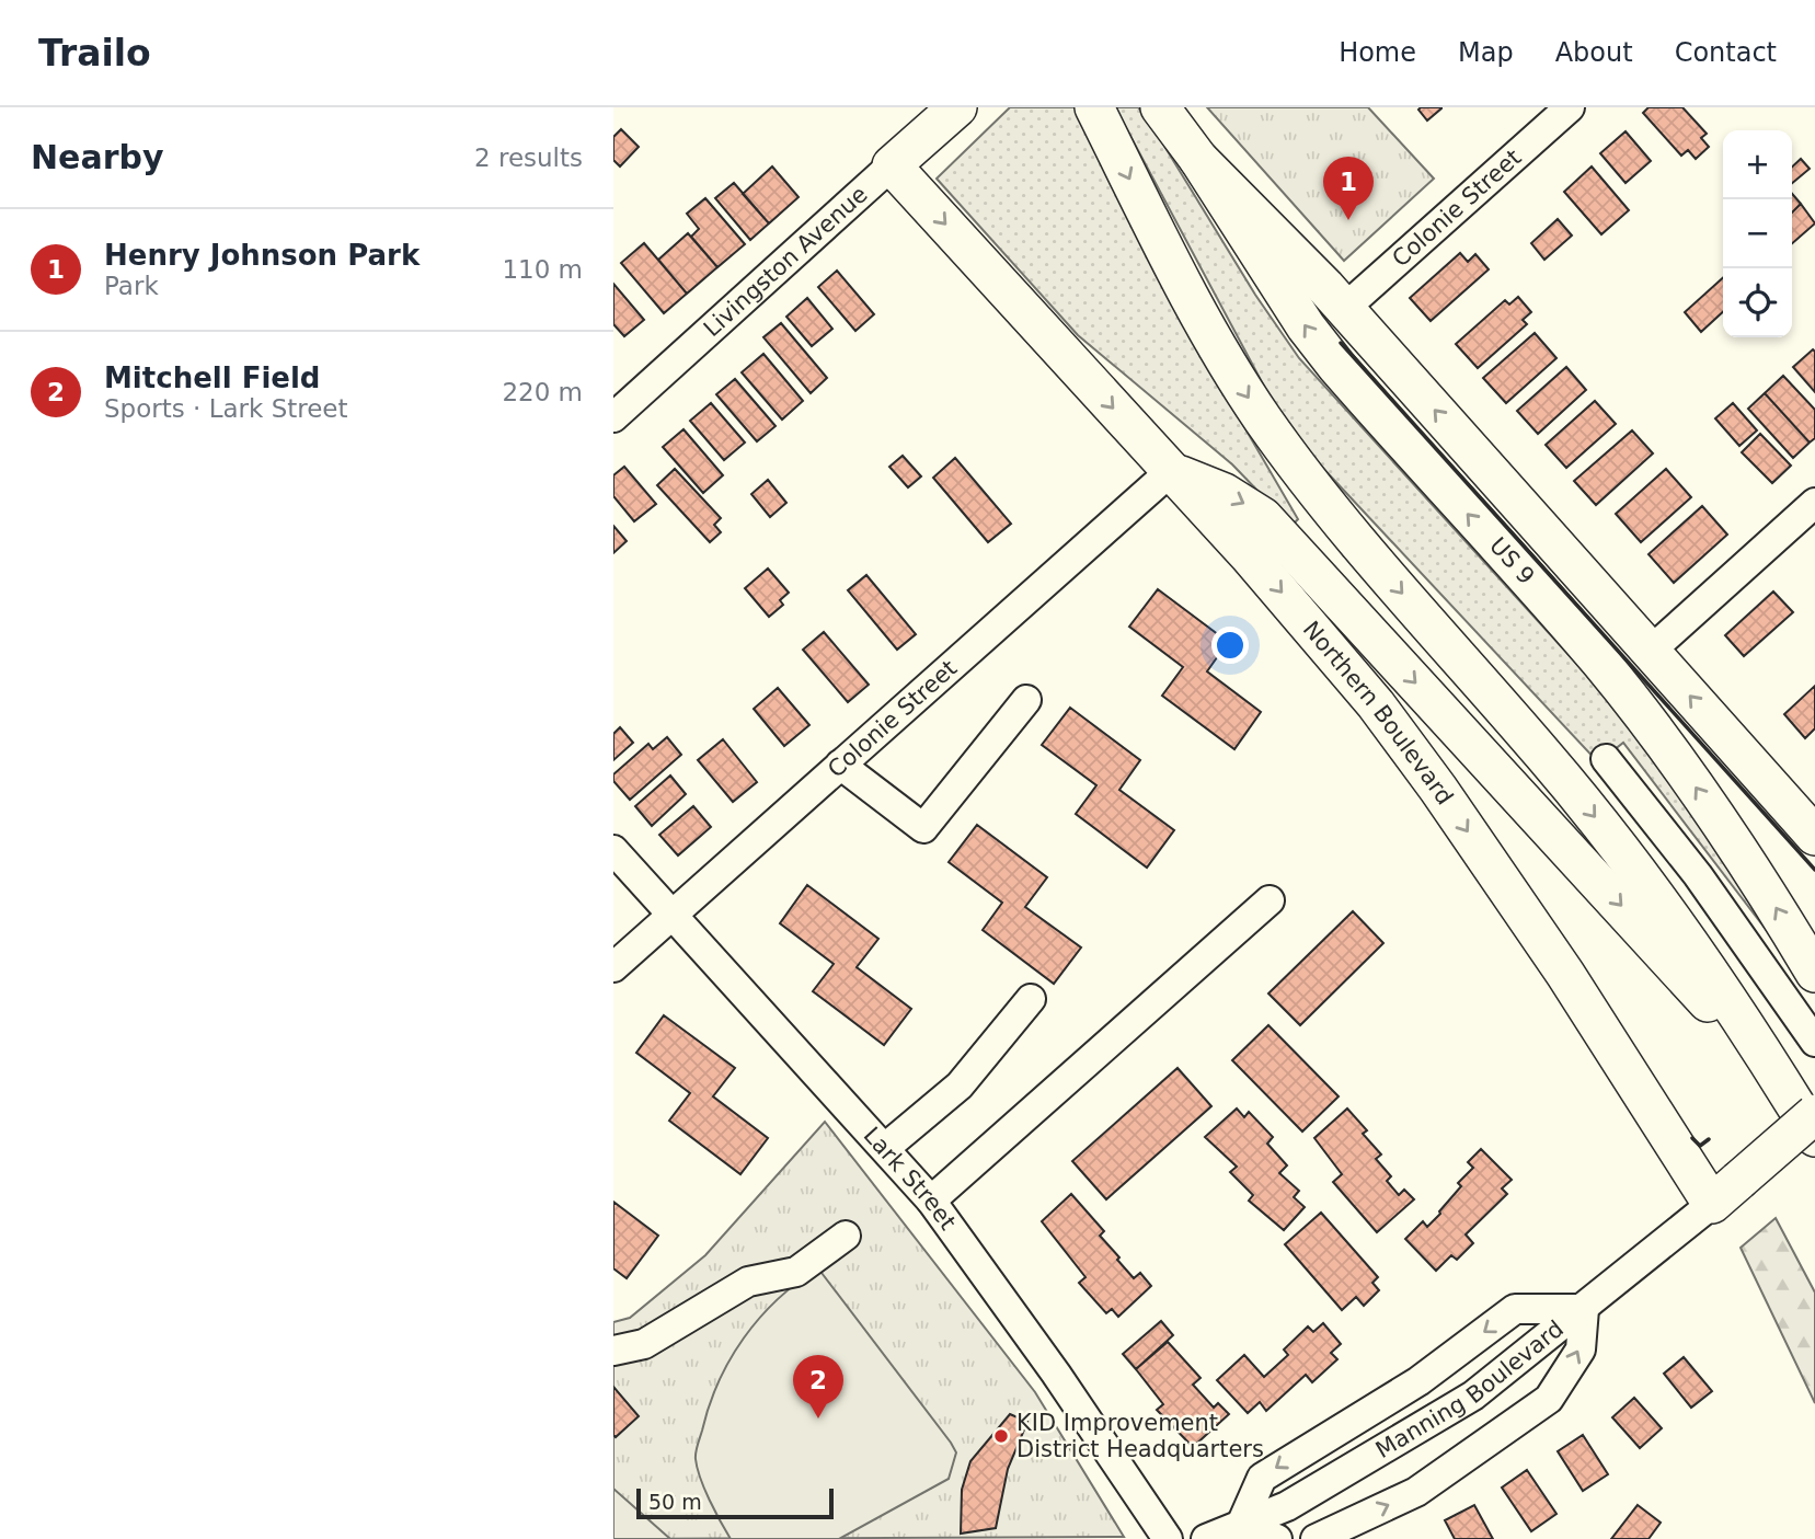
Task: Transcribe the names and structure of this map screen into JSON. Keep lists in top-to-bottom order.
{
  "streets": {
    "main road": ["Livingston Avenue", "US 9", "Northern Boulevard"],
    "street": ["Colonie Street", "Lark Street", "Manning Boulevard"]
  },
  "crossings": [
    ["Colonie Street", "Northern Boulevard"],
    ["Colonie Street", "Lark Street"],
    ["Livingston Avenue", "Northern Boulevard"],
    ["Northern Boulevard", "Manning Boulevard"]
  ],
  "places": ["KID Improvement District Headquarters"],
  "scale_bar": "50 m",
  "page": {
    "header": "Trailo",
    "nav": [
      "Home",
      "Map",
      "About",
      "Contact"
    ],
    "heading": ["Nearby", "2 results"],
    "map_buttons": ["+", "−"],
    "pins": ["1", "2"],
    "list": [
      {
        "mark": "1",
        "name": "Henry Johnson Park",
        "note": "Park",
        "value": "110 m"
      },
      {
        "mark": "2",
        "name": "Mitchell Field",
        "note": "Sports · Lark Street",
        "value": "220 m"
      }
    ],
    "scale": "50 m"
  }
}
